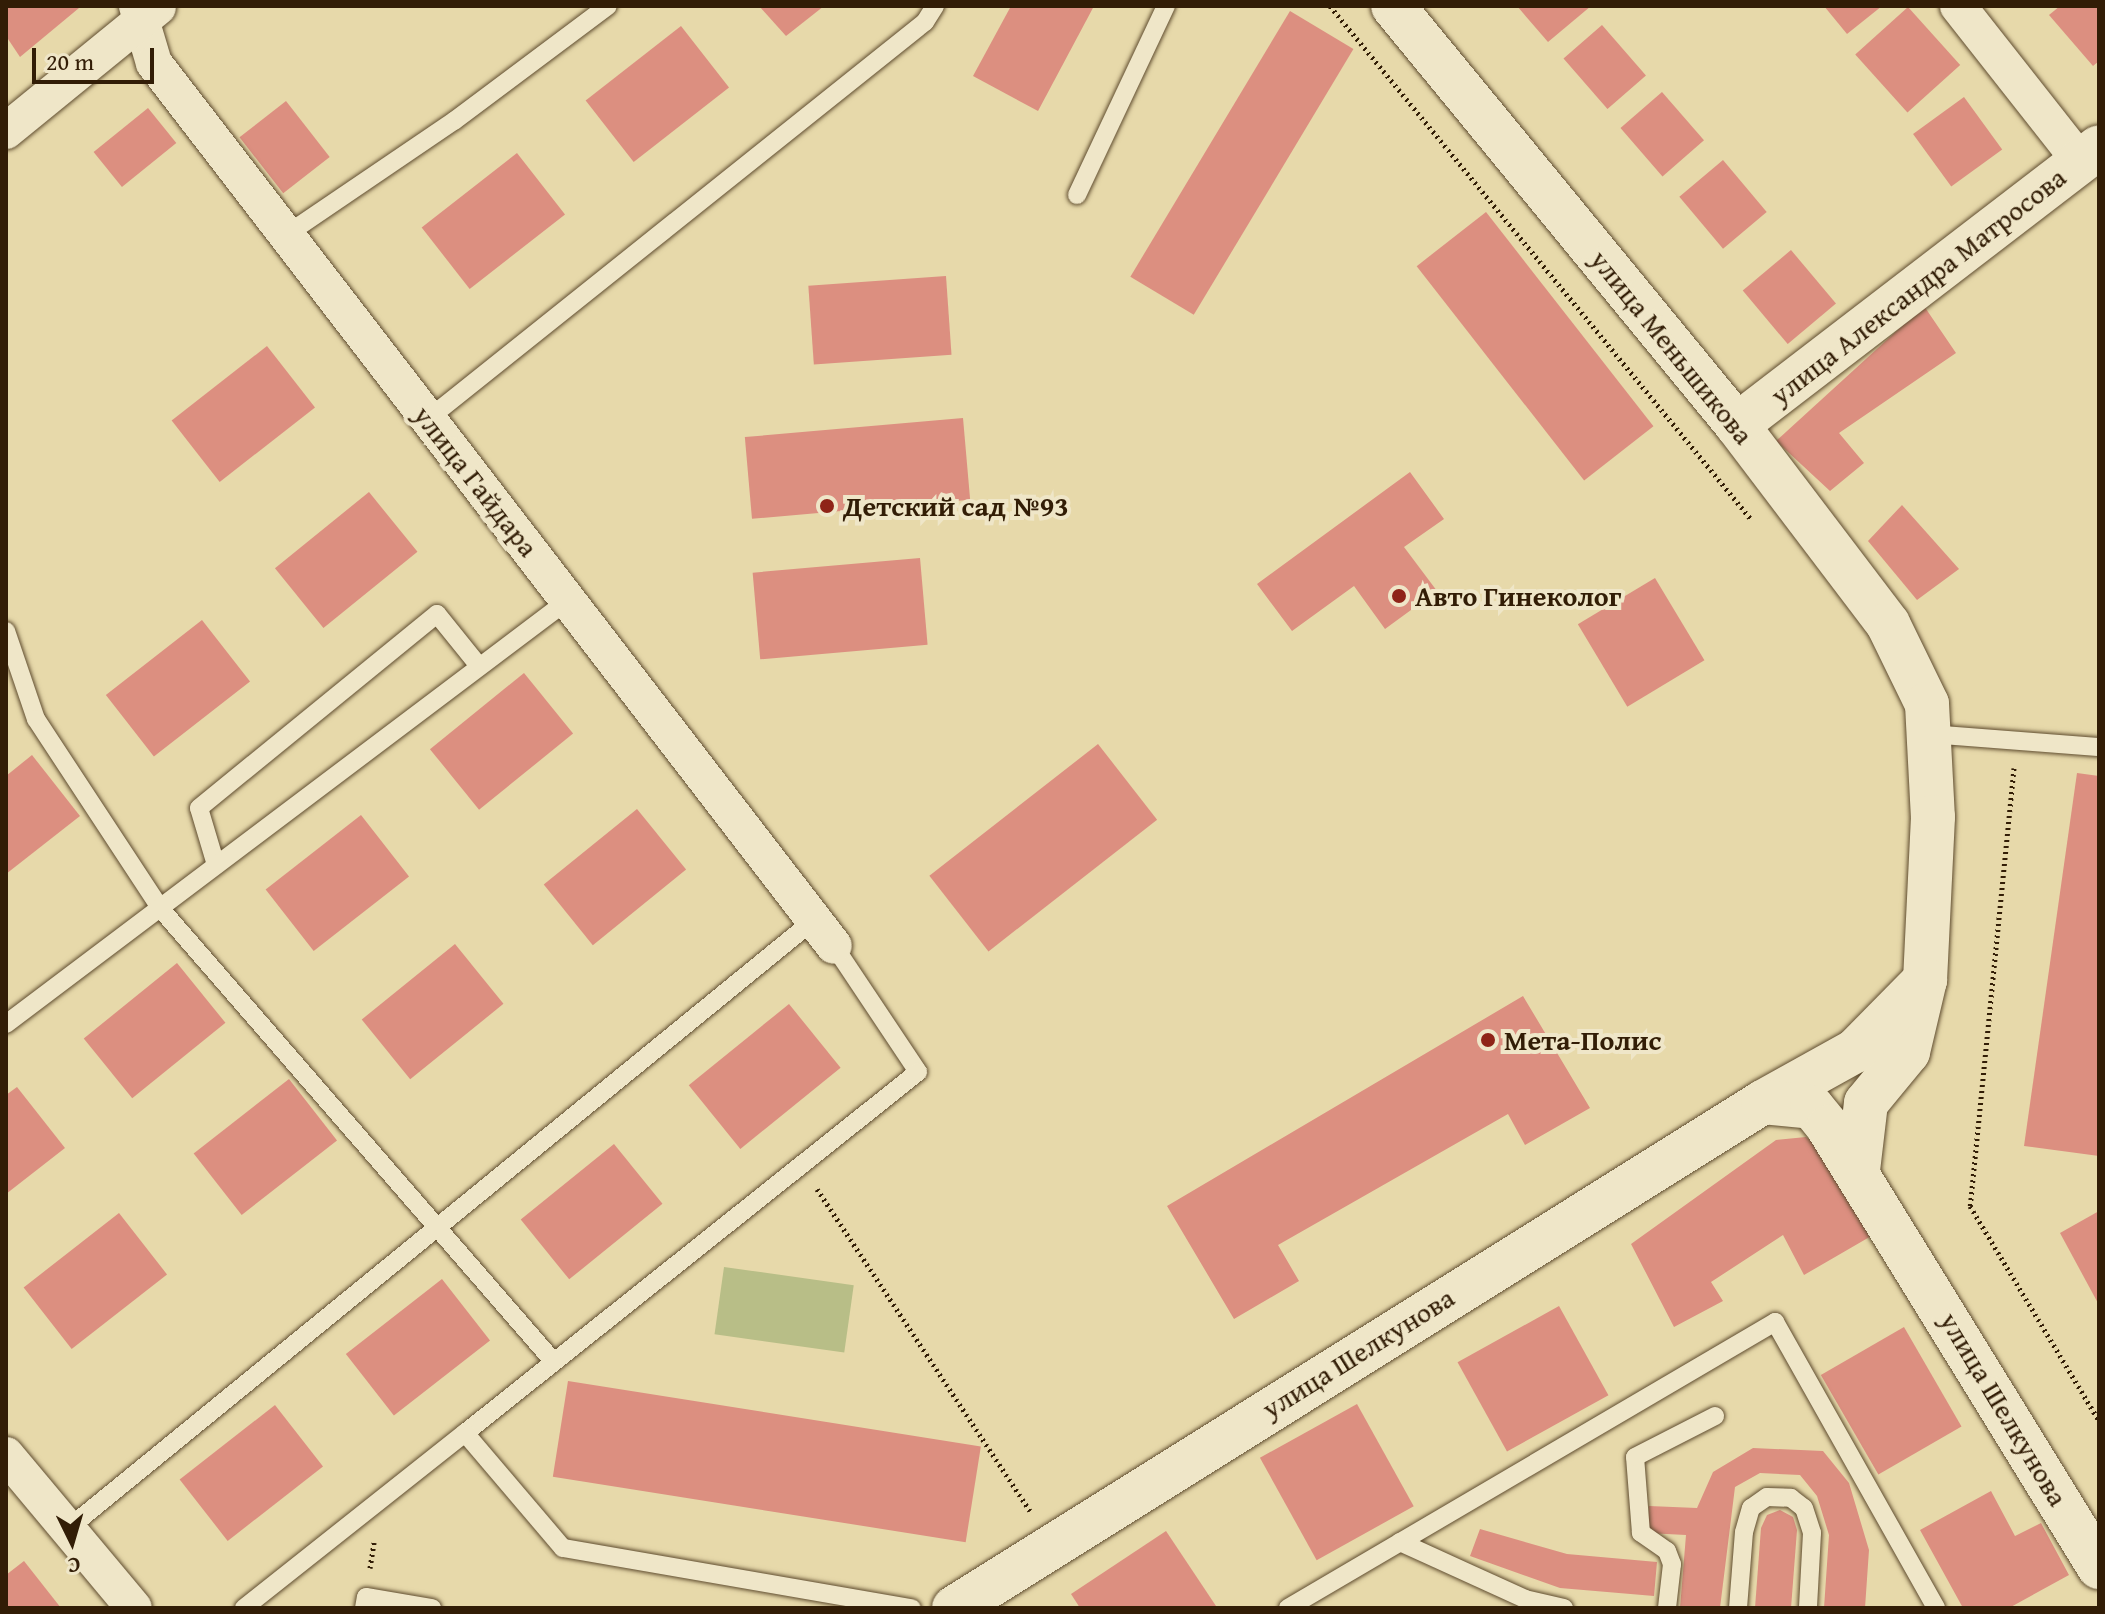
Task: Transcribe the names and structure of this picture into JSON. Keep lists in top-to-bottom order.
{
  "streets": {
    "street": [
      "улица Александра Матросова",
      "улица Меньшикова",
      "улица Гайдара",
      "улица Шелкунова"
    ]
  },
  "crossings": [
    ["улица Александра Матросова", "улица Меньшикова"]
  ],
  "places": ["Детский сад №93", "Авто Гинеколог", "Мета-Полис"],
  "scale_bar": "20 m",
  "north": "bottom"
}
